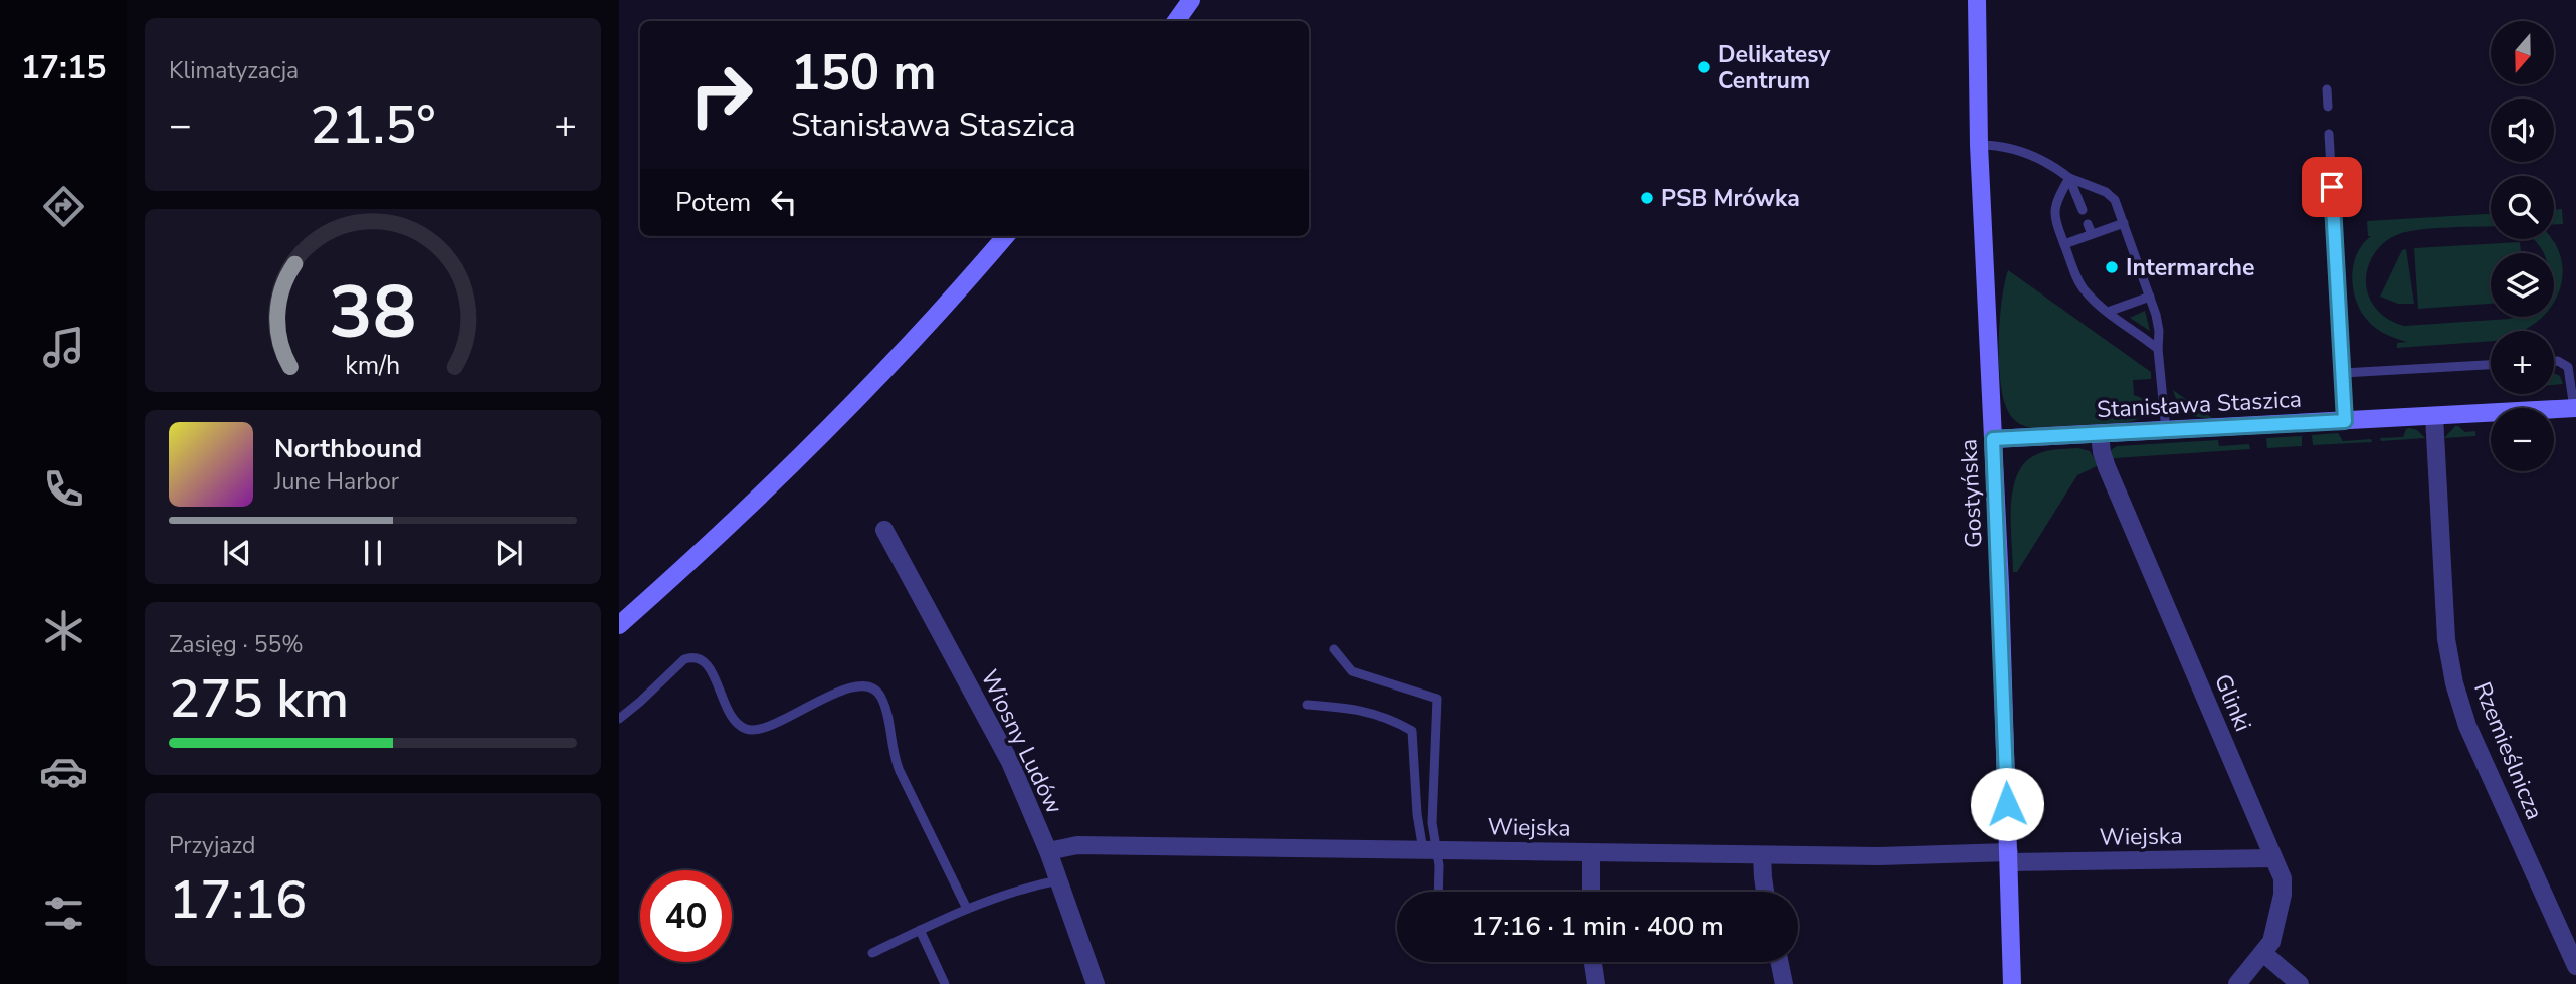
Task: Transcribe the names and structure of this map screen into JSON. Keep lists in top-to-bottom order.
{
  "streets": {
    "main road": ["Stanisława Staszica", "Gostyńska"],
    "street": [
      "Glinki",
      "Wiosny Ludów",
      "Rzemieślnicza",
      "Wiejska"
    ]
  },
  "crossings": [
    ["Stanisława Staszica", "Gostyńska"],
    ["Stanisława Staszica", "Glinki"],
    ["Stanisława Staszica", "Rzemieślnicza"],
    ["Gostyńska", "Wiejska"],
    ["Glinki", "Wiejska"],
    ["Wiosny Ludów", "Wiejska"]
  ],
  "places": ["Delikatesy Centrum", "PSB Mrówka", "Intermarche"],
  "north": "bottom",
  "page": {
    "tabs": "17:15",
    "tile": [
      "Klimatyzacja",
      ["Zasięg · 55%", "275 km"],
      ["Przyjazd", "17:16"]
    ],
    "map_buttons": ["+", "−"],
    "turn": ["150 m", "Stanisława Staszica"],
    "heat": ["−", "21.5°", "+"],
    "then": "Potem",
    "song": ["Northbound", "June Harbor"],
    "limit": "40",
    "trip": "17:16 · 1 min · 400 m",
    "gauge": ["38", "km/h"]
  }
}
